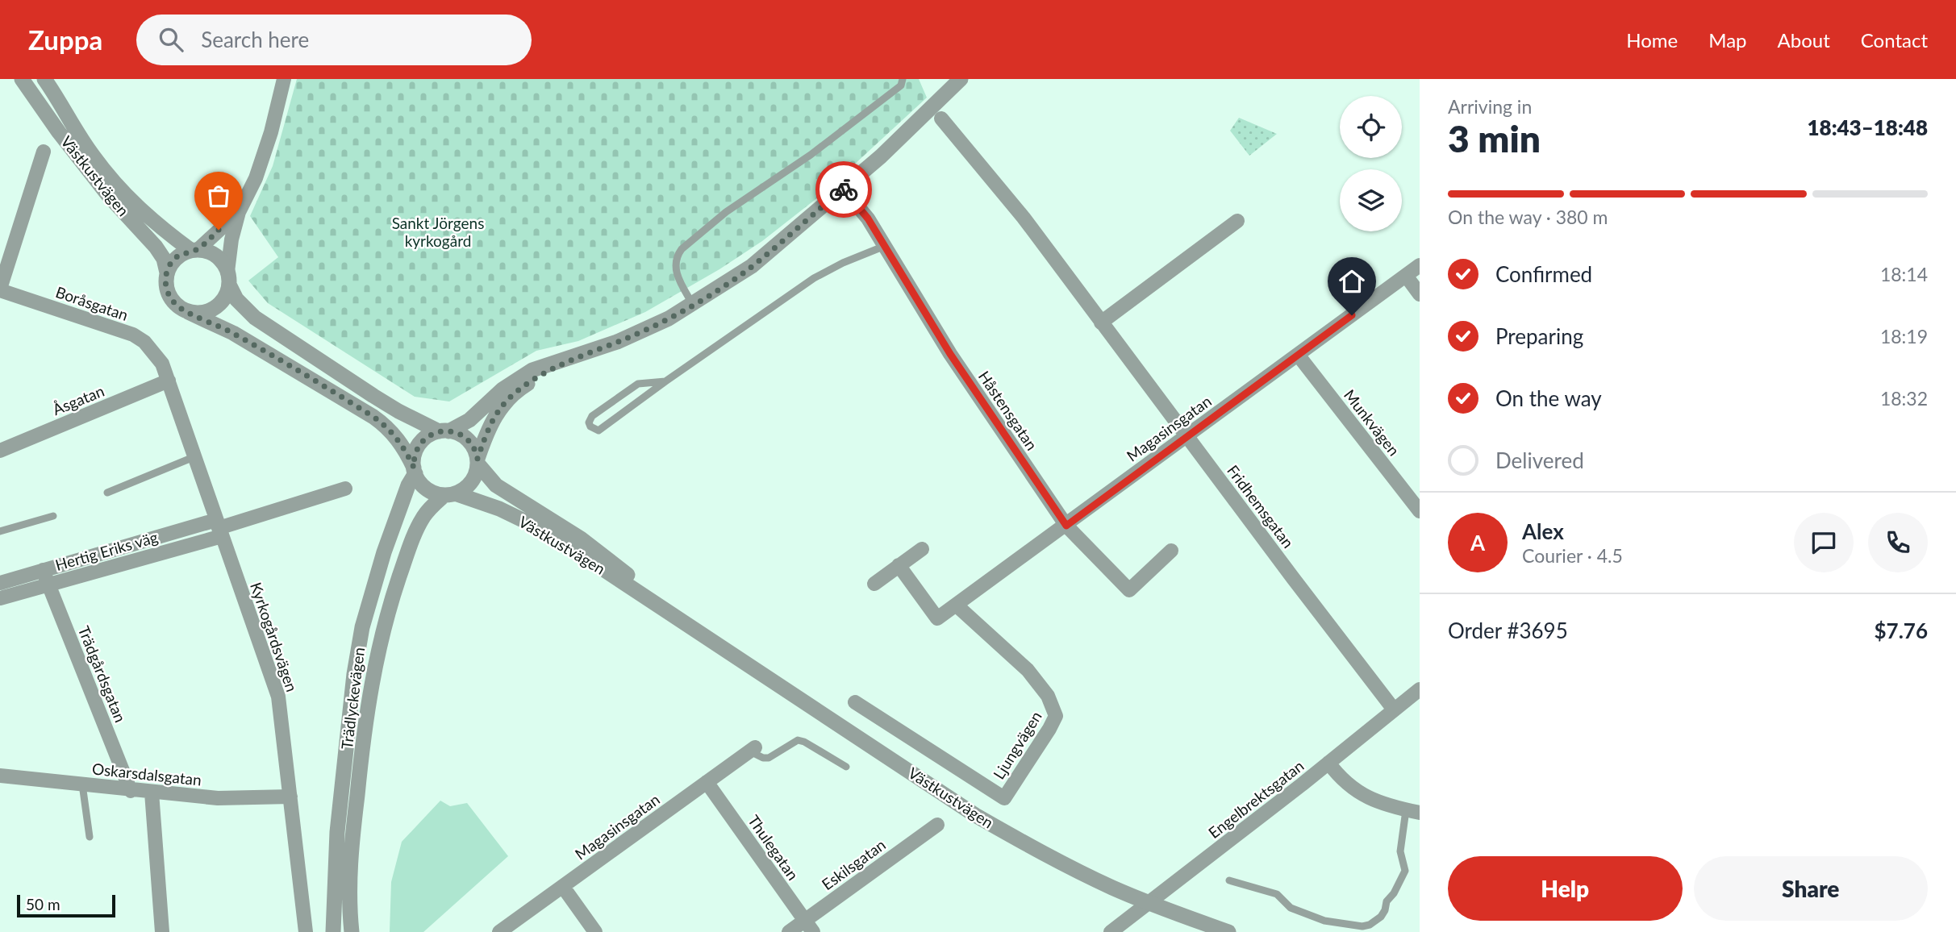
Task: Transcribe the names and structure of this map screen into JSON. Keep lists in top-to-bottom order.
{
  "streets": {
    "street": [
      "Västkustvägen",
      "Boråsgatan",
      "Åsgatan",
      "Håstensgatan",
      "Munkvägen",
      "Magasinsgatan",
      "Fridhemsgatan",
      "Hertig Eriks väg",
      "Kyrkogårdsvägen",
      "Trädgårdsgatan",
      "Trädlyckevägen",
      "Ljungvägen",
      "Oskarsdalsgatan",
      "Engelbrektsgatan",
      "Thulegatan",
      "Eskilsgatan"
    ]
  },
  "crossings": [
    ["Västkustvägen", "Trädlyckevägen"],
    ["Boråsgatan", "Kyrkogårdsvägen"],
    ["Åsgatan", "Kyrkogårdsvägen"],
    ["Håstensgatan", "Magasinsgatan"],
    ["Munkvägen", "Magasinsgatan"],
    ["Magasinsgatan", "Fridhemsgatan"],
    ["Magasinsgatan", "Ljungvägen"],
    ["Magasinsgatan", "Thulegatan"],
    ["Fridhemsgatan", "Engelbrektsgatan"],
    ["Hertig Eriks väg", "Kyrkogårdsvägen"],
    ["Hertig Eriks väg", "Trädgårdsgatan"],
    ["Kyrkogårdsvägen", "Oskarsdalsgatan"],
    ["Trädgårdsgatan", "Oskarsdalsgatan"],
    ["Thulegatan", "Eskilsgatan"]
  ],
  "parks": ["Sankt Jörgens kyrkogård"],
  "scale_bar": "50 m",
  "page": {
    "header": "Zuppa",
    "search": "Search here",
    "nav": [
      "Home",
      "Map",
      "About",
      "Contact"
    ],
    "heading": ["3 min", "Arriving in", "18:43–18:48"],
    "panel": [
      "Alex",
      "Courier · 4.5",
      "Order #3695",
      "$7.76"
    ],
    "bar": "On the way · 380 m",
    "list": [
      ["Confirmed", "18:14"],
      ["Preparing", "18:19"],
      ["On the way", "18:32"],
      "Delivered"
    ],
    "round": "A",
    "buttons": ["Help", "Share"],
    "scale": "50 m"
  }
}
